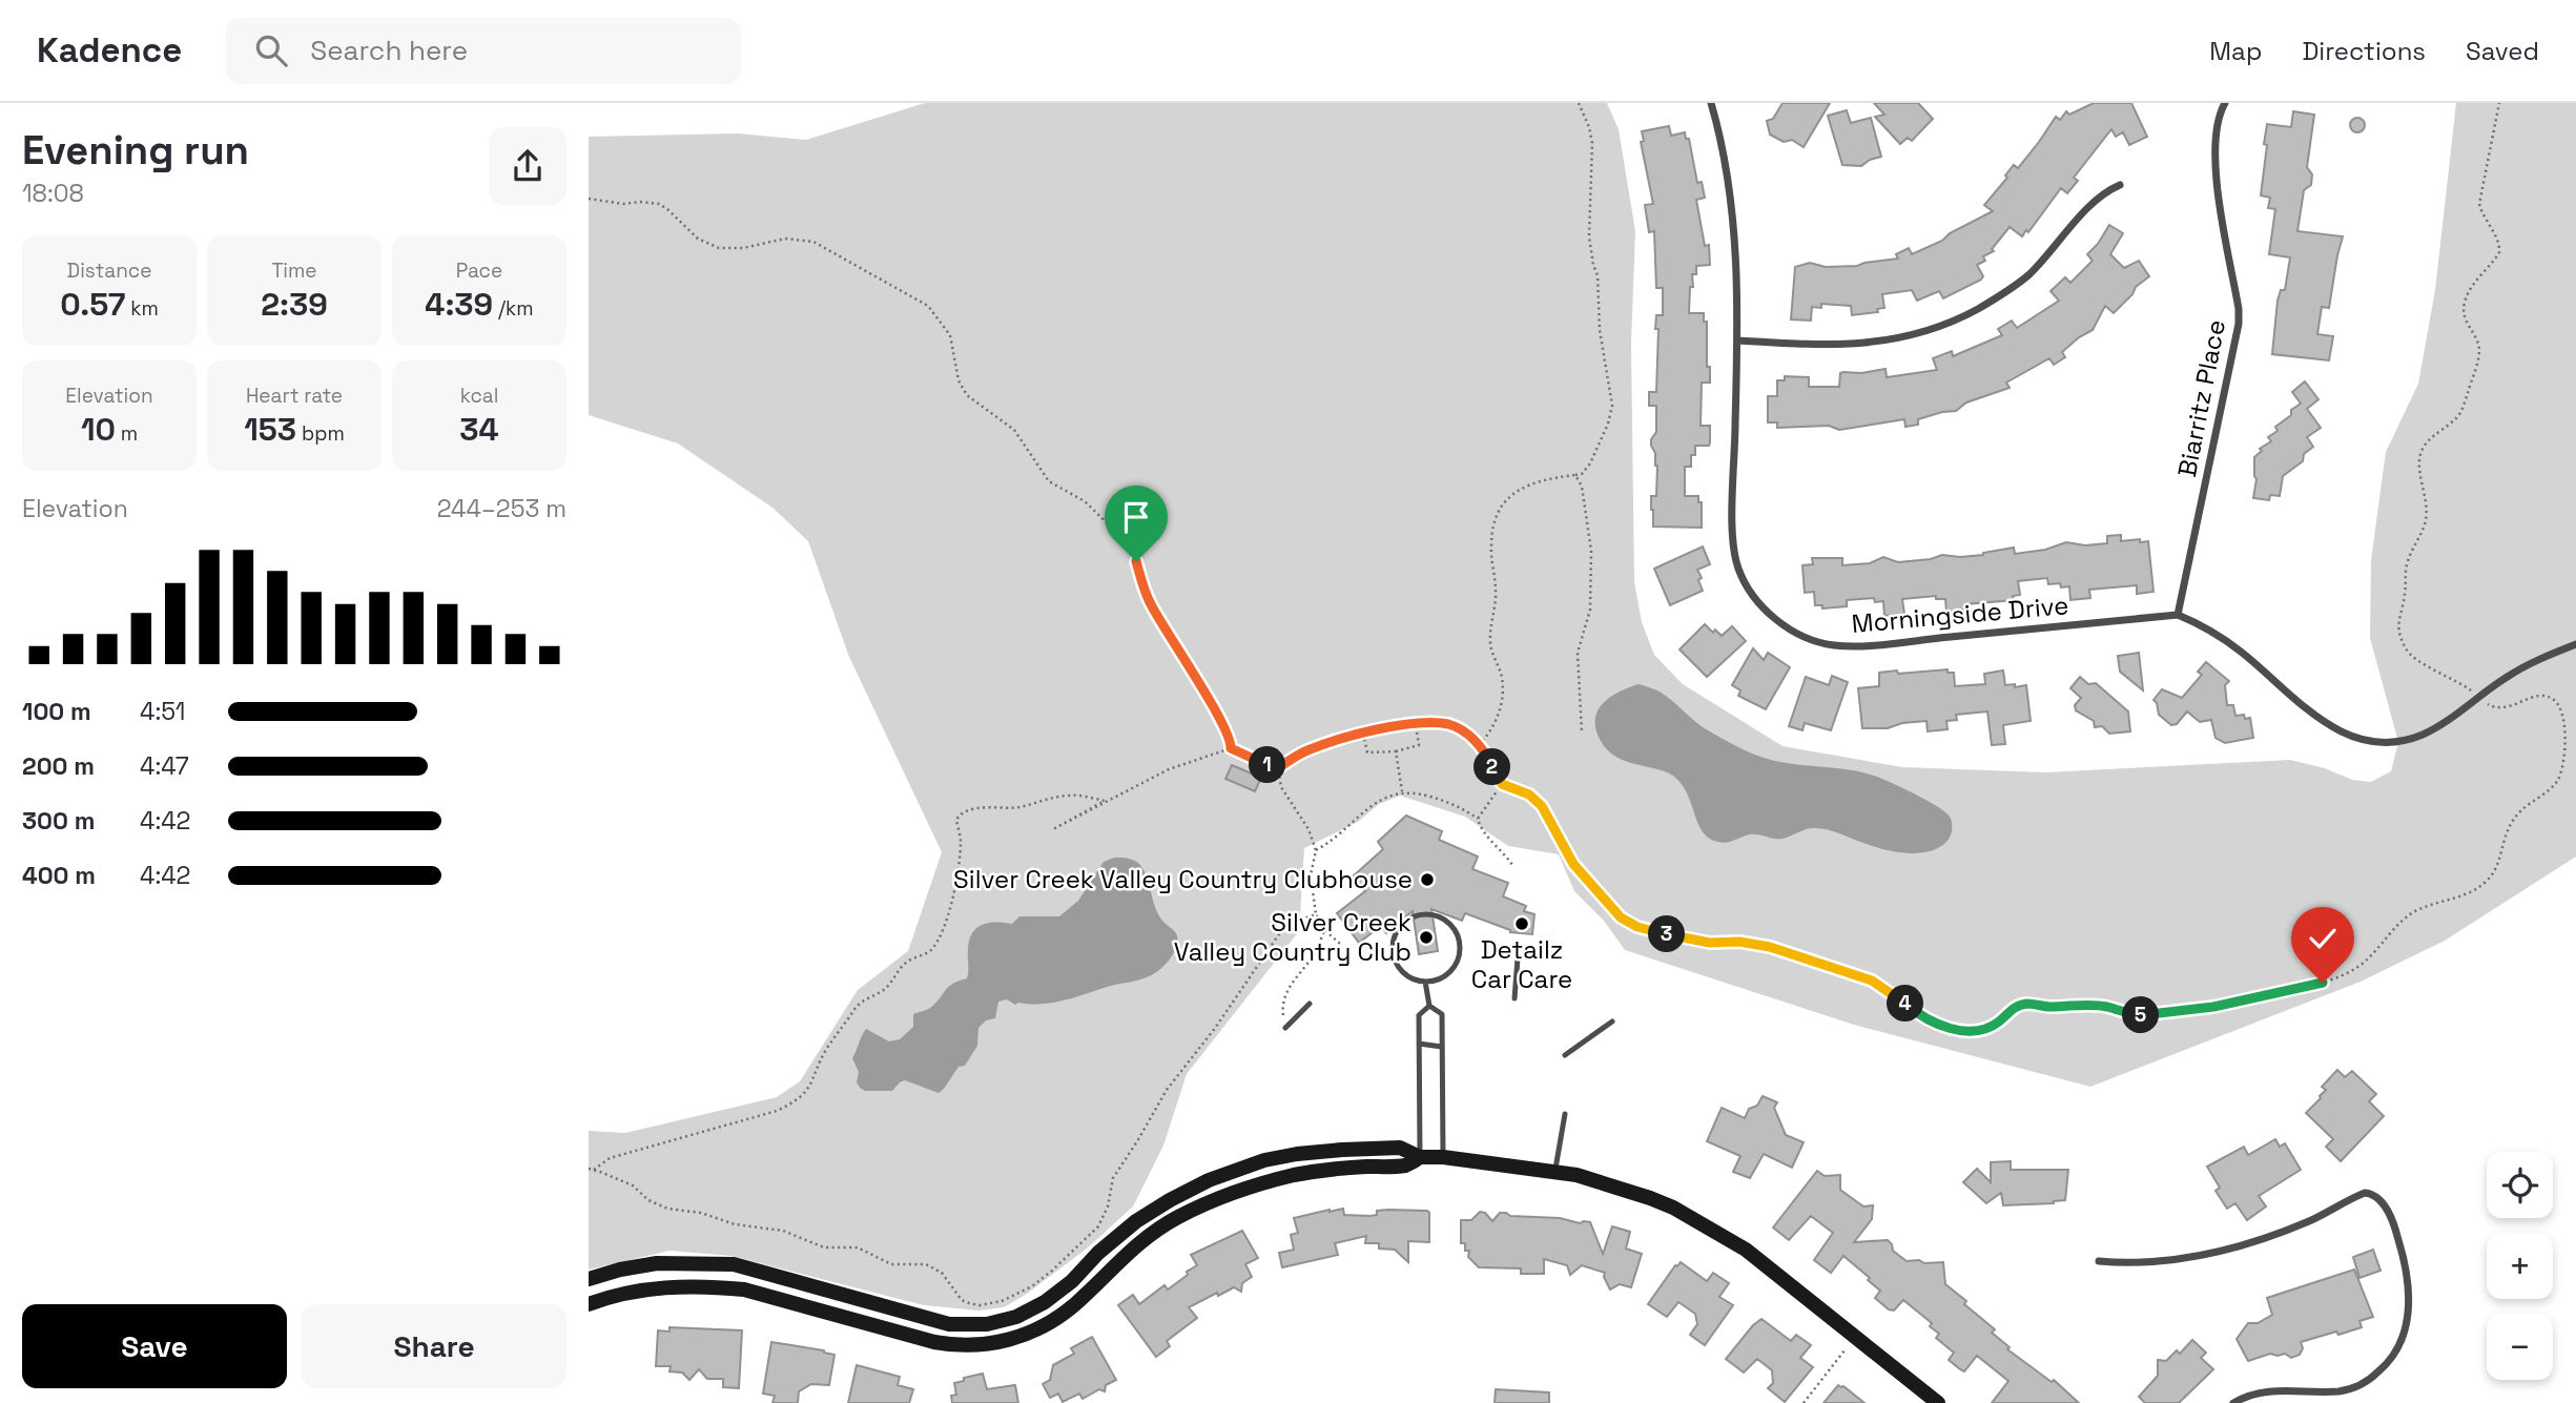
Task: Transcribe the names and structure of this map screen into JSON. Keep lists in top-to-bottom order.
{
  "streets": {
    "street": ["Biarritz Place", "Morningside Drive"]
  },
  "crossings": [
    ["Biarritz Place", "Morningside Drive"]
  ],
  "places": ["Silver Creek Valley Country Clubhouse", "Detailz Car Care", "Silver Creek Valley Country Club"],
  "page": {
    "header": "Kadence",
    "search": "Search here",
    "nav": ["Map", "Directions", "Saved"],
    "heading": ["Evening run", "18:08"],
    "stats": [
      ["Distance", "0.57 km"],
      ["Time", "2:39"],
      ["Pace", "4:39 /km"],
      ["Elevation", "10 m"],
      ["Heart rate", "153 bpm"],
      ["kcal", "34"]
    ],
    "chart": ["Elevation", "244–253 m"],
    "list": [
      {
        "name": "100 m",
        "note": "4:51"
      },
      {
        "name": "200 m",
        "note": "4:47"
      },
      {
        "name": "300 m",
        "note": "4:42"
      },
      {
        "name": "400 m",
        "note": "4:42"
      }
    ],
    "pins": [
      "1",
      "2",
      "3",
      "4",
      "5"
    ],
    "map_buttons": ["+", "−"],
    "buttons": ["Save", "Share"]
  }
}
